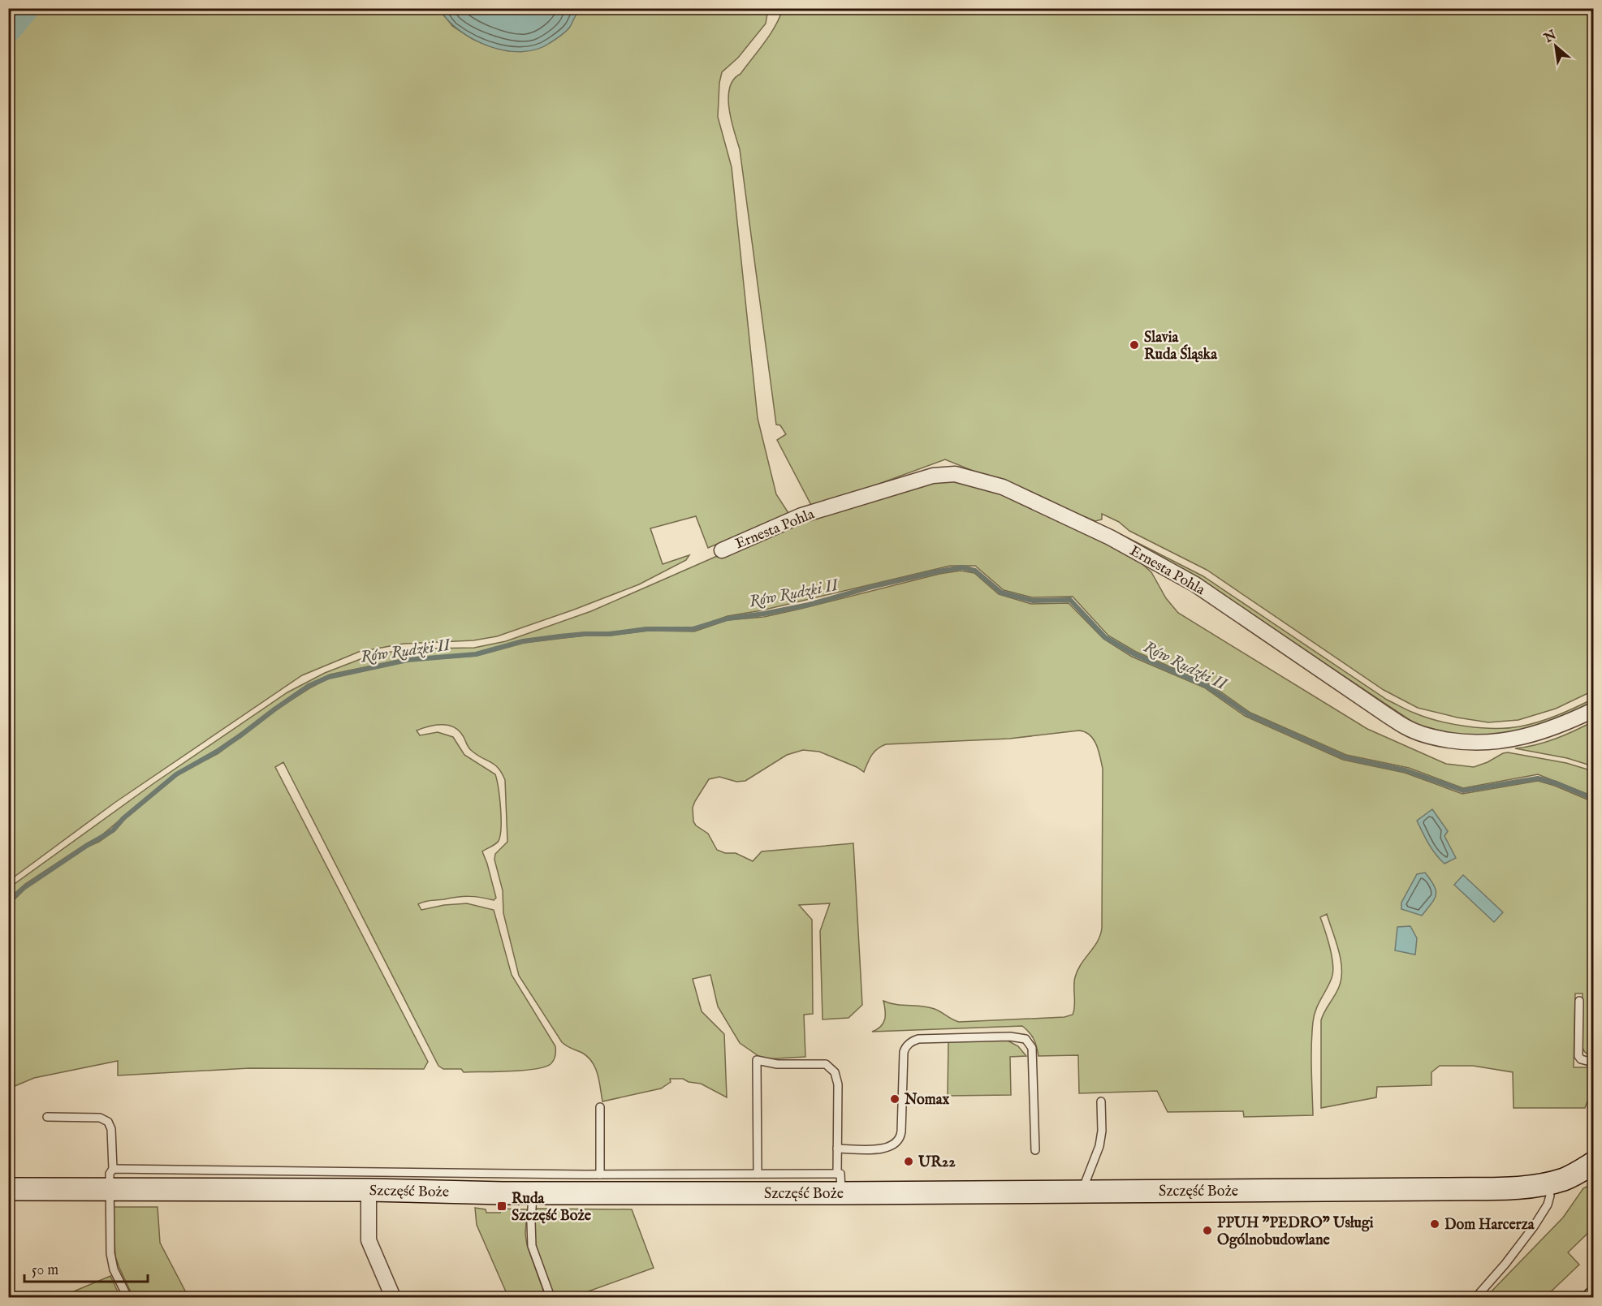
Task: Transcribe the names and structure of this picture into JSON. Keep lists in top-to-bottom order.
{
  "streets": {
    "street": ["Ernesta Pohla", "Szczęść Boże"]
  },
  "water": ["Rów Rudzki II"],
  "places": {
    "other": [
      "Slavia Ruda Śląska",
      "Nomax",
      "UR22",
      "Dom Harcerza",
      "PPUH \"PEDRO\" Usługi Ogólnobudowlane"
    ],
    "transit": ["Ruda Szczęść Boże"]
  },
  "scale_bar": "50 m",
  "north": "top left"
}
